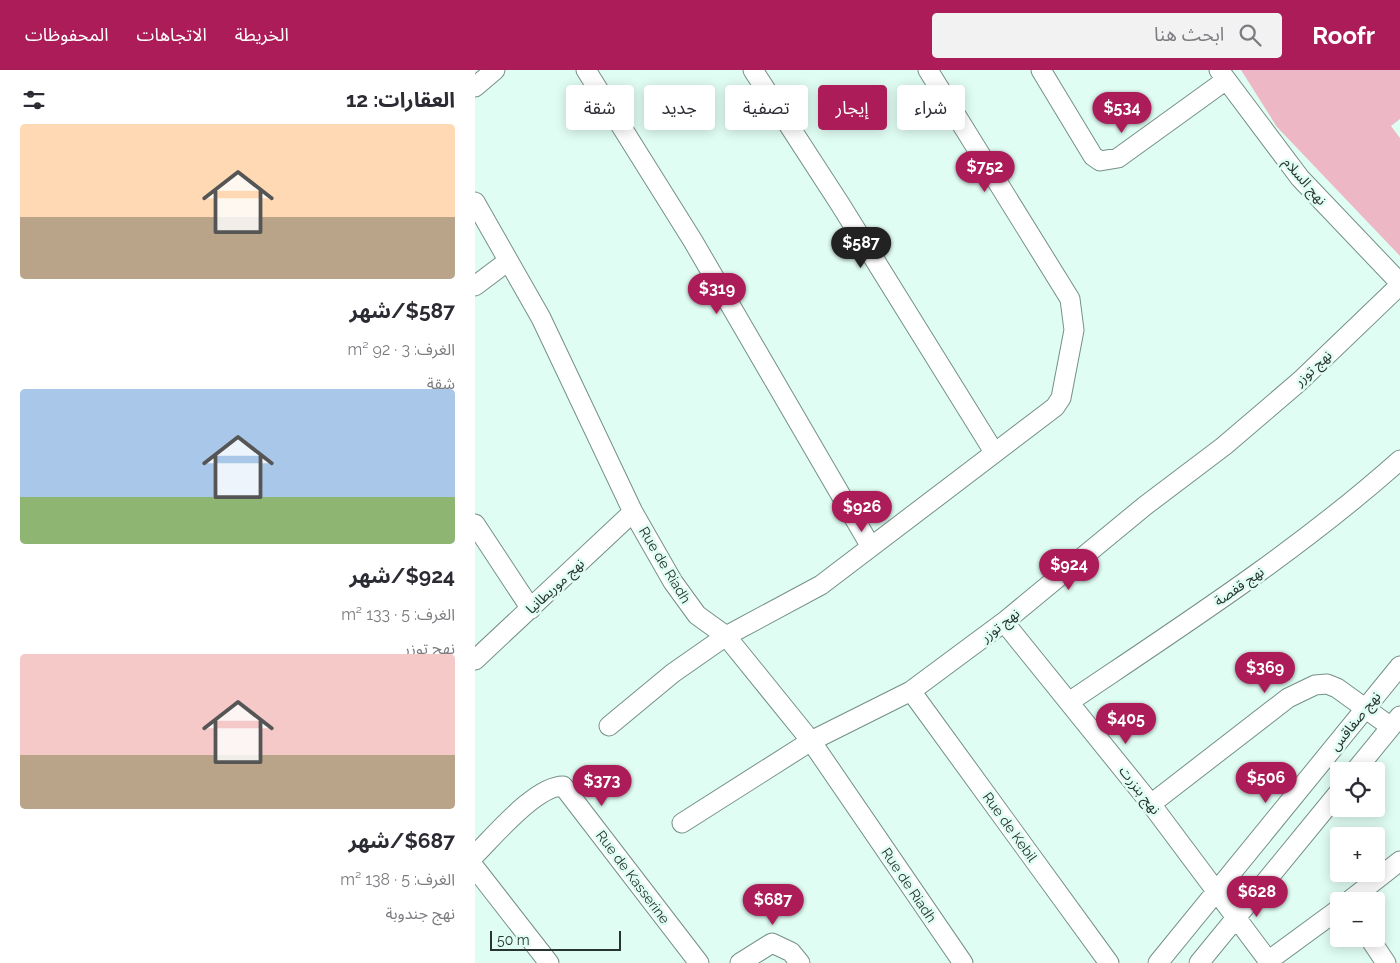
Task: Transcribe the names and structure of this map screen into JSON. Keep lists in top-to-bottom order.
{
  "streets": {
    "street": [
      "نهج السلام",
      "نهج توزر",
      "Rue de Riadh",
      "نهج موريطانيا",
      "نهج قفصة",
      "نهج صفاقس",
      "نهج بنزرت",
      "Rue de Kebil",
      "Rue de Kasserine"
    ]
  },
  "crossings": [
    ["نهج السلام", "نهج توزر"],
    ["نهج توزر", "Rue de Riadh"],
    ["نهج توزر", "نهج بنزرت"],
    ["نهج توزر", "Rue de Kebil"],
    ["Rue de Riadh", "نهج موريطانيا"],
    ["نهج قفصة", "نهج بنزرت"],
    ["نهج صفاقس", "نهج بنزرت"]
  ],
  "scale_bar": "50 m",
  "page": {
    "header": "Roofr",
    "search": "ابحث هنا",
    "nav": ["الخريطة", "الاتجاهات", "المحفوظات"],
    "heading": "العقارات: 12",
    "chip": [
      "شراء",
      "إيجار",
      "تصفية",
      "جديد",
      "شقة"
    ],
    "price": [
      "$534",
      "$752",
      "$587",
      "$319",
      "$926",
      "$924",
      "$369",
      "$405",
      "$506",
      "$373",
      "$628",
      "$687"
    ],
    "list": [
      {
        "name": "$587/شهر",
        "note": "الغرف: 3 · 92 m² · شقة"
      },
      {
        "name": "$924/شهر",
        "note": "الغرف: 5 · 133 m² · نهج توزر"
      },
      {
        "name": "$687/شهر",
        "note": "الغرف: 5 · 138 m² · نهج جندوبة"
      }
    ],
    "map_buttons": ["+", "−"],
    "scale": "50 m"
  }
}
